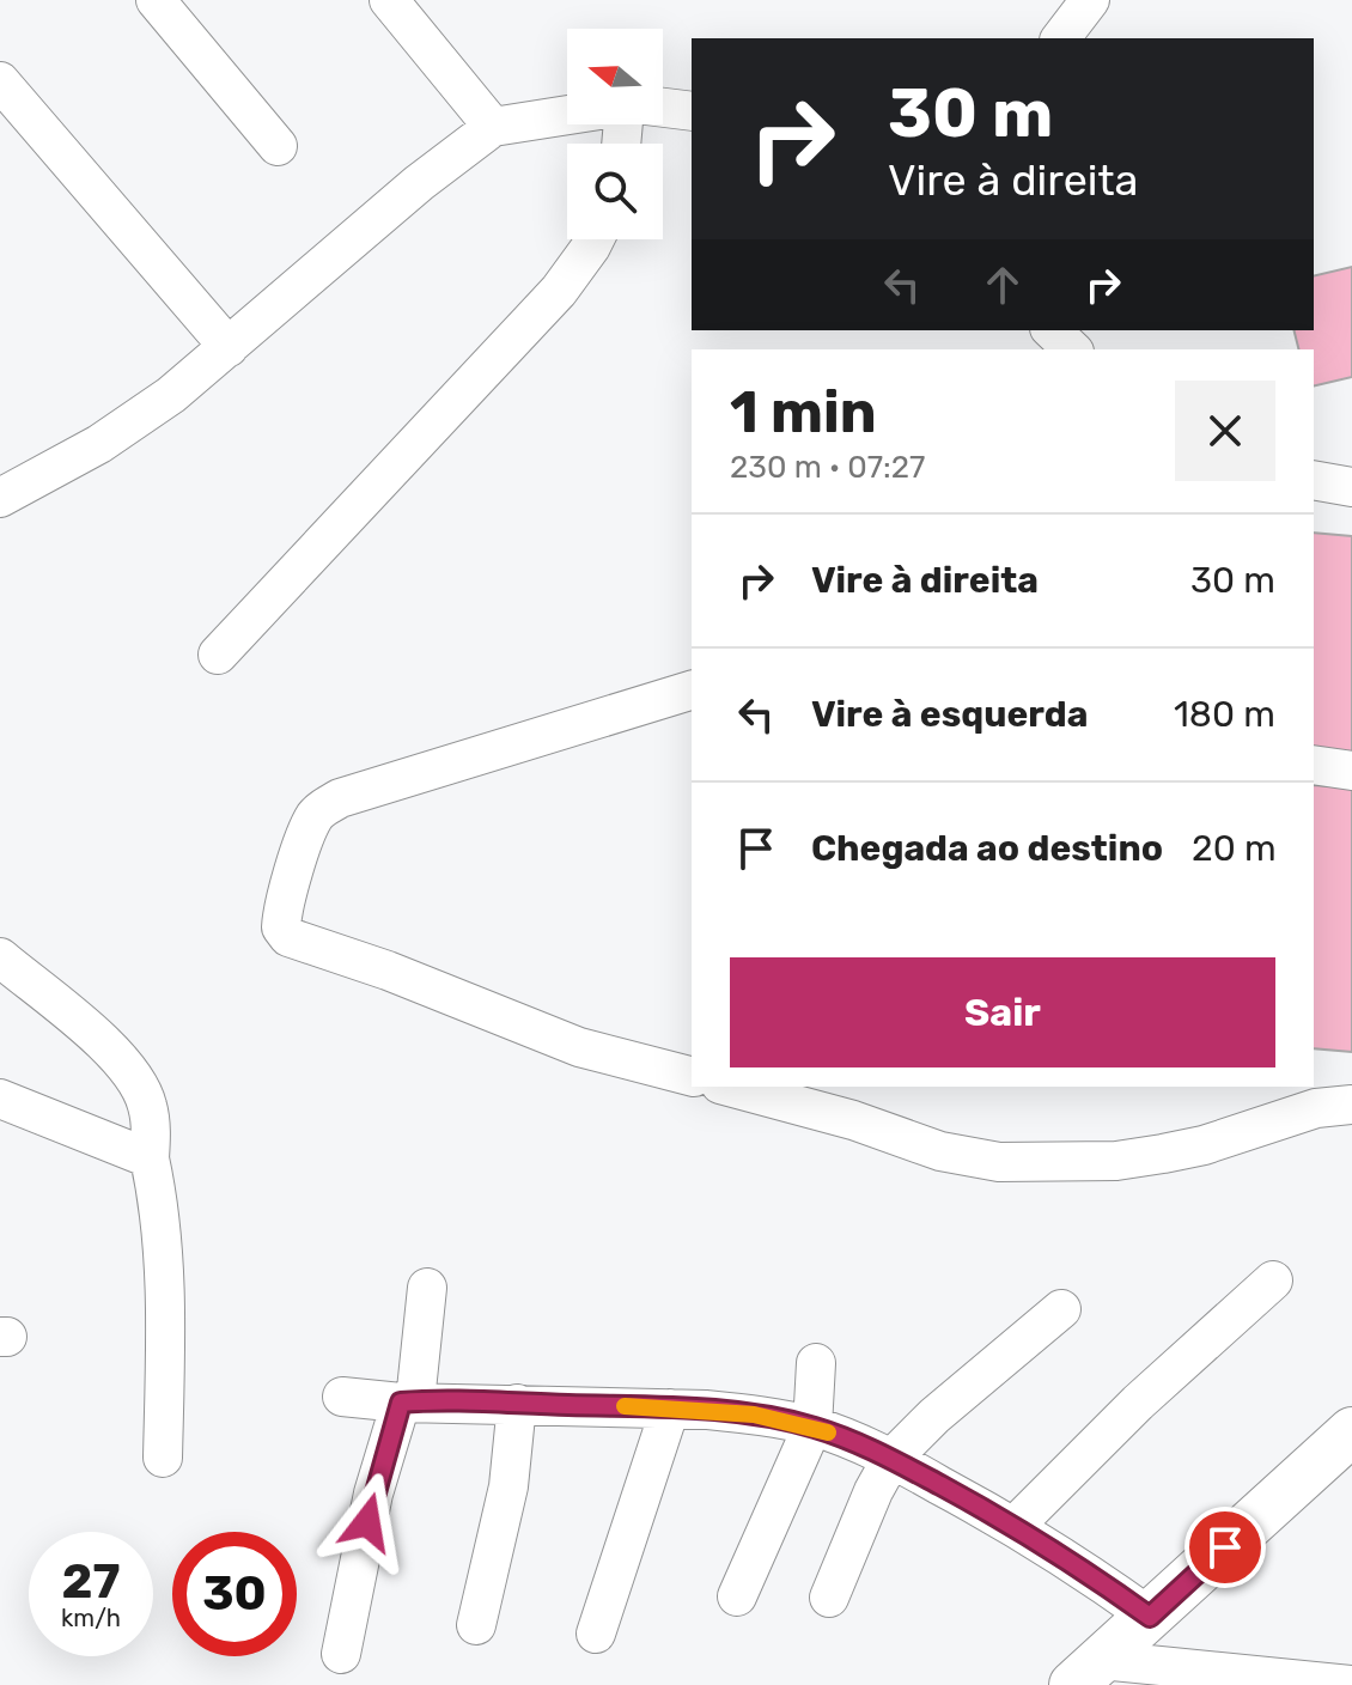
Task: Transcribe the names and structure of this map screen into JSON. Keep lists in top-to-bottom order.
{
  "north": "left",
  "page": {
    "turn": ["30 m", "Vire à direita"],
    "heading": ["1 min", "230 m · 07:27"],
    "list": [
      {
        "name": "Vire à direita",
        "value": "30 m"
      },
      {
        "name": "Vire à esquerda",
        "value": "180 m"
      },
      {
        "name": "Chegada ao destino",
        "value": "20 m"
      }
    ],
    "buttons": "Sair",
    "speed": "27 km/h",
    "limit": "30"
  }
}
